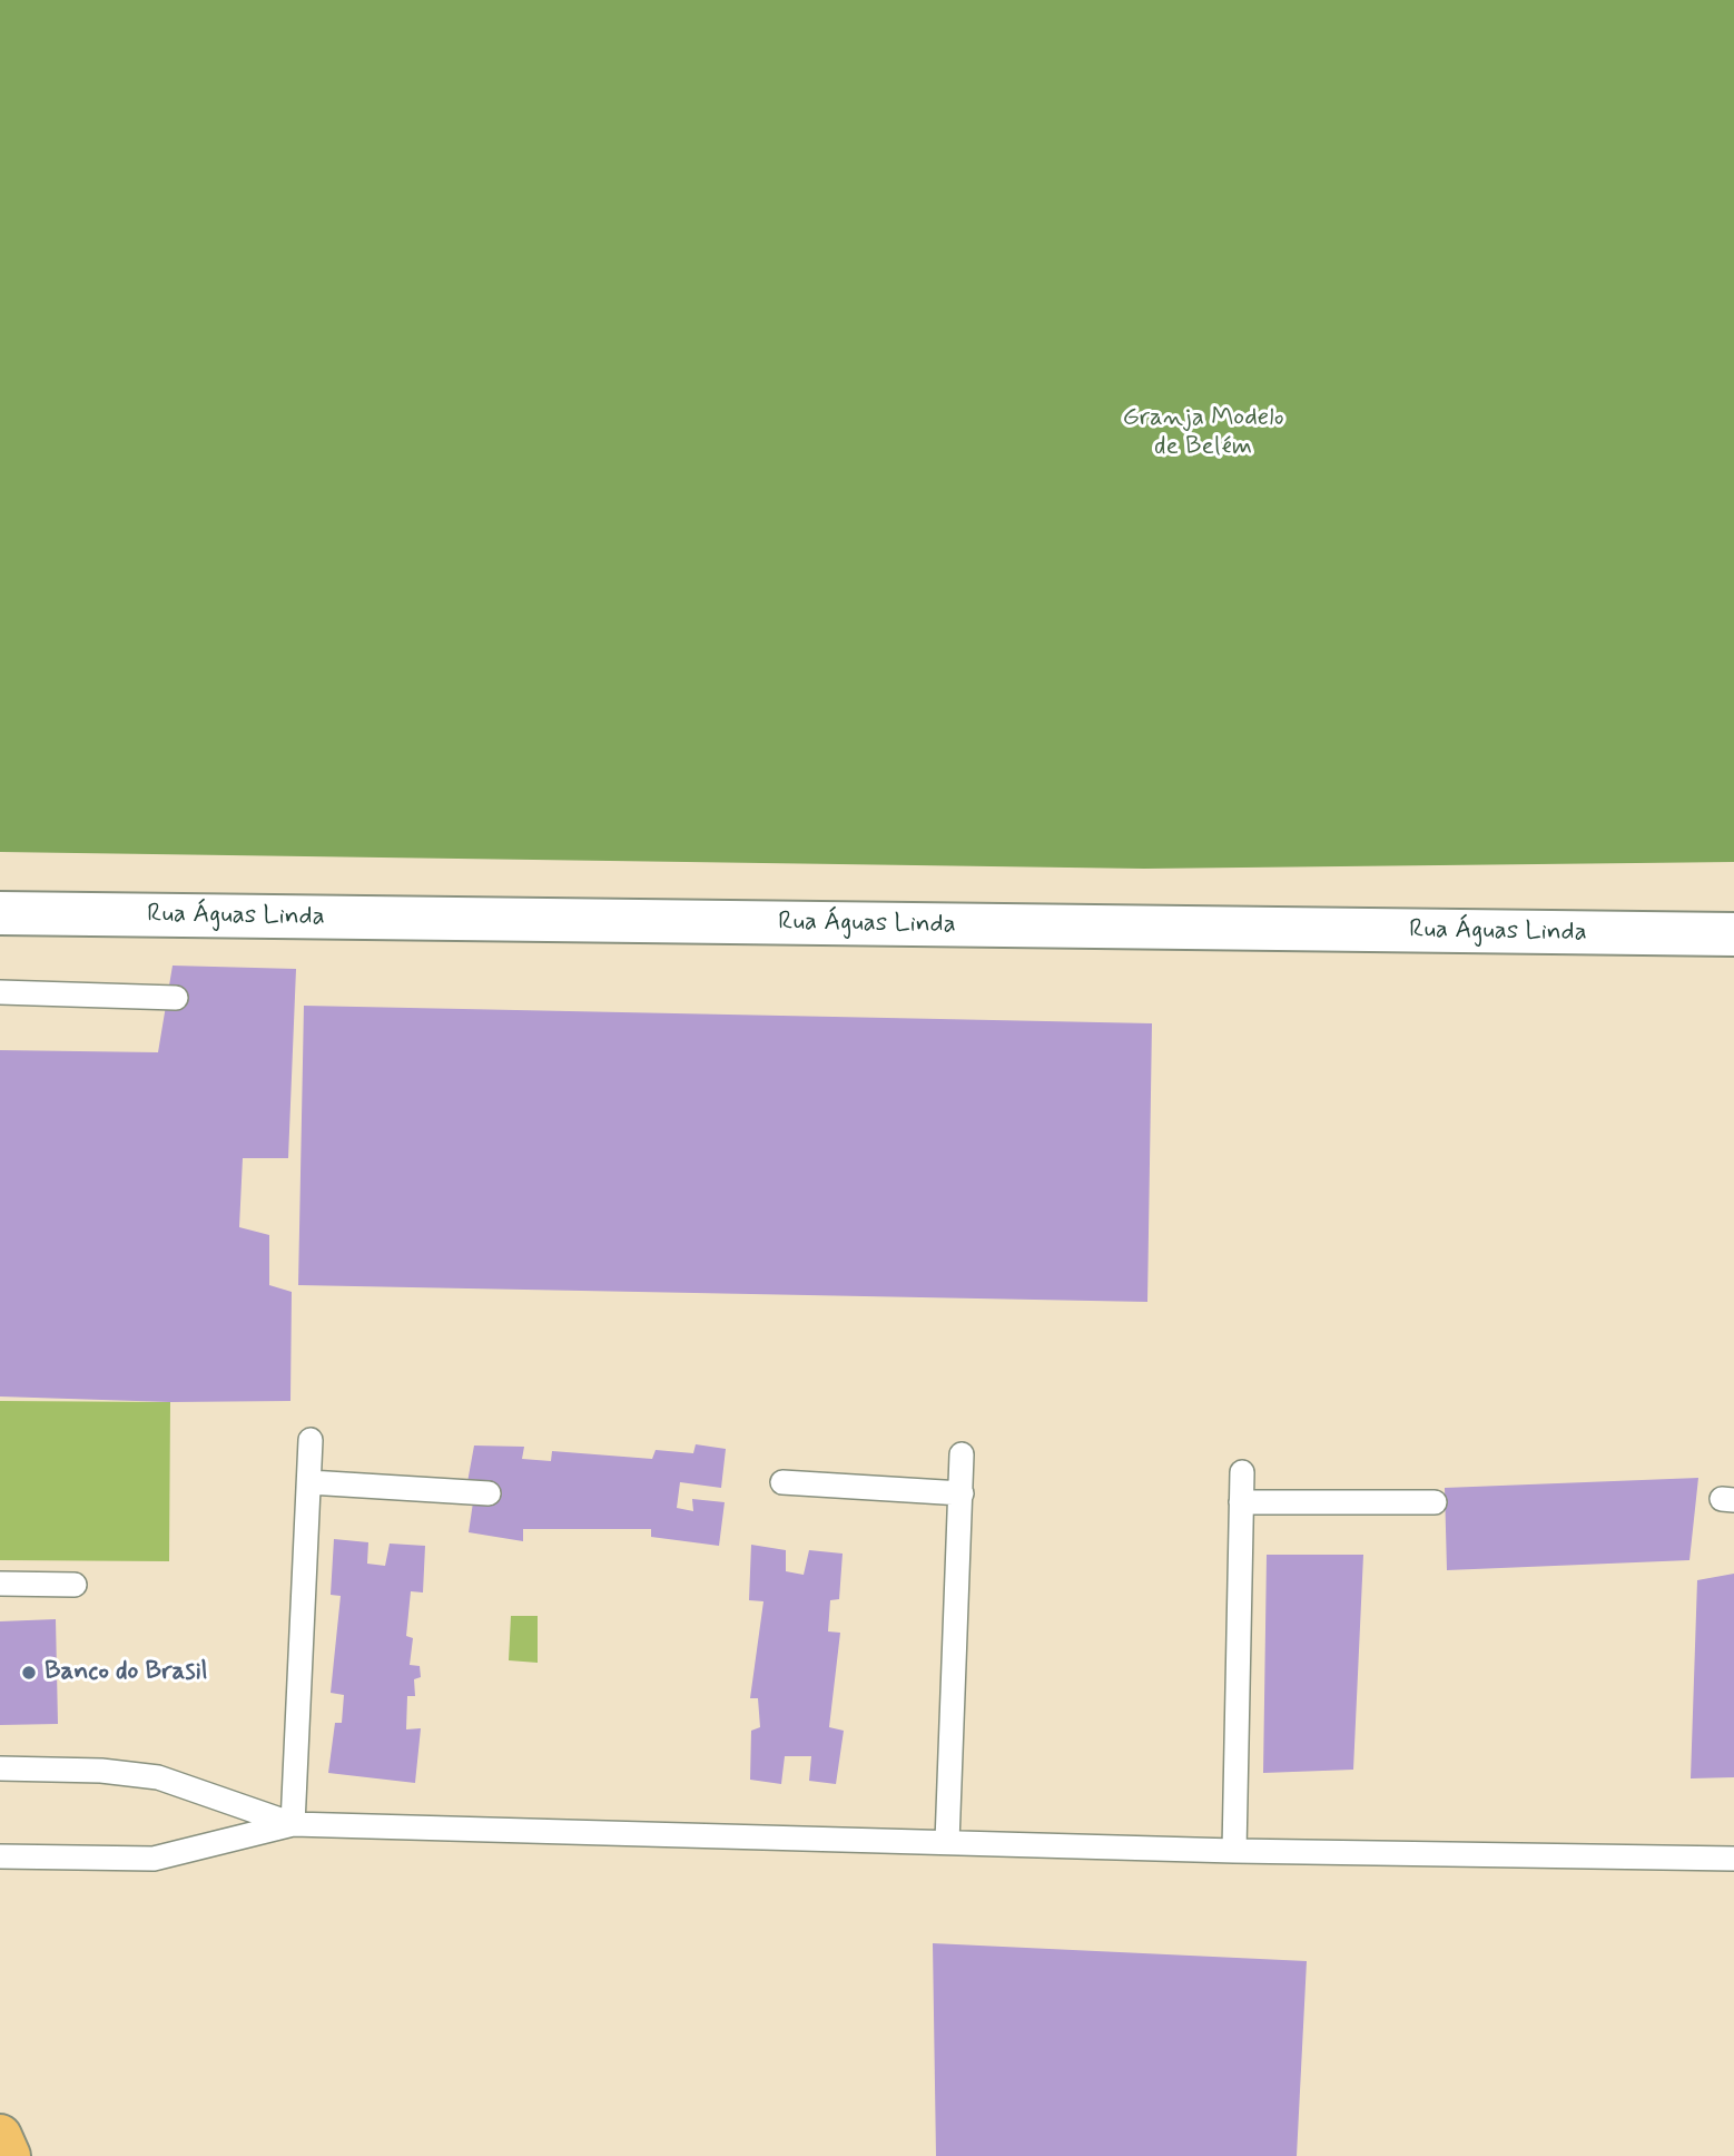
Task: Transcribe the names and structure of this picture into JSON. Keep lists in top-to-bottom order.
{
  "streets": {
    "street": ["Rua Águas Linda"]
  },
  "parks": ["Granja Modelo de Belém"],
  "places": ["Banco do Brasil"]
}
